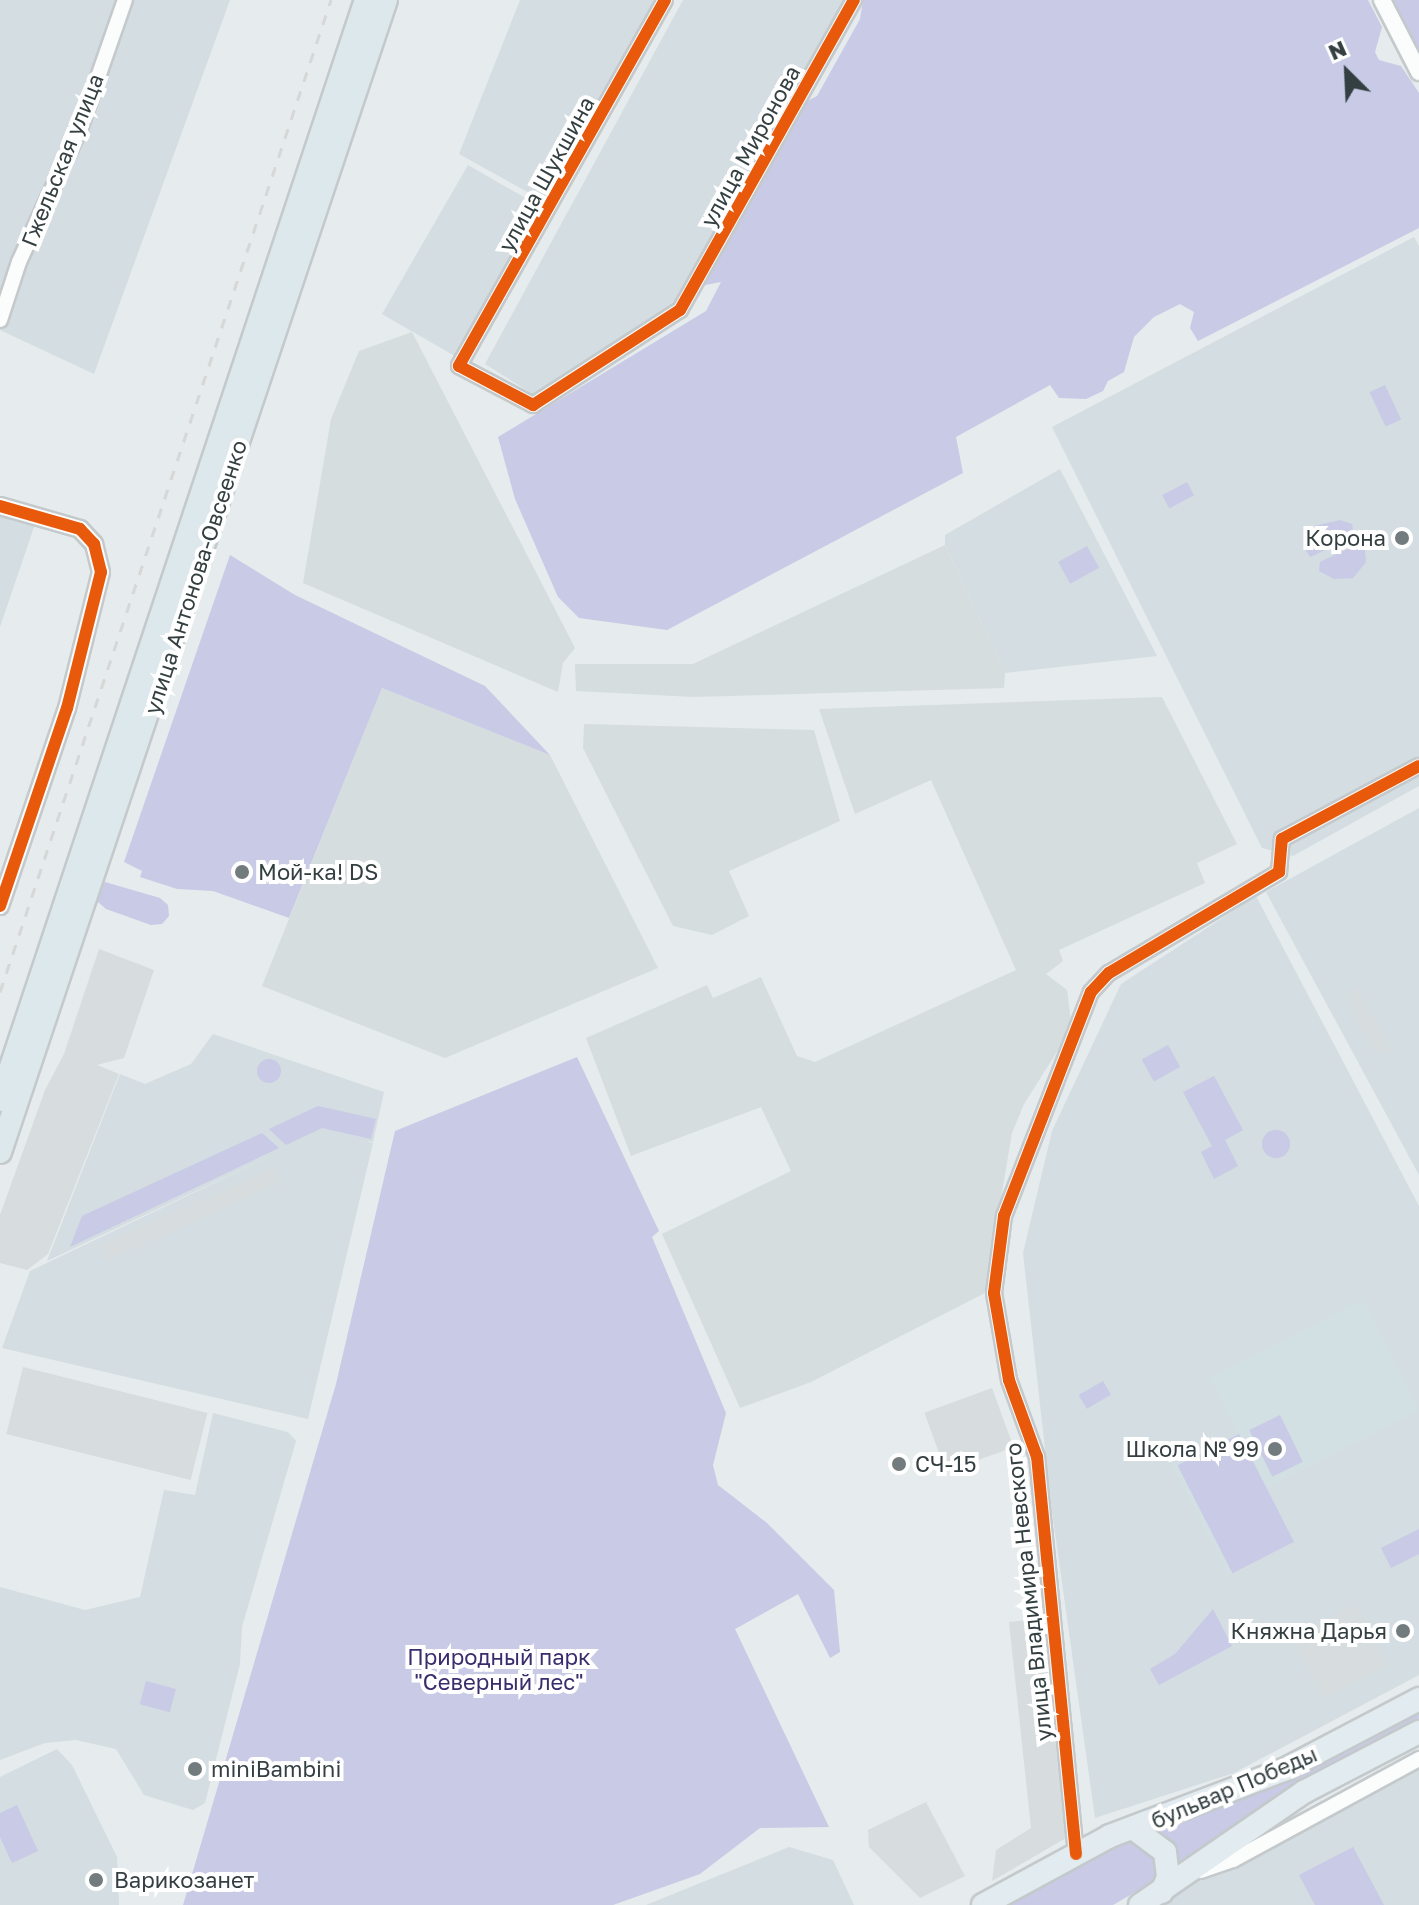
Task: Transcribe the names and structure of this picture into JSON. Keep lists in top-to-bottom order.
{
  "streets": {
    "highway": ["улица Антонова-Овсеенко"],
    "main road": ["бульвар Победы"],
    "street": [
      "улица Миронова",
      "Гжельская улица",
      "улица Шукшина",
      "улица Владимира Невского"
    ]
  },
  "crossings": [
    ["улица Миронова", "улица Шукшина"],
    ["улица Владимира Невского", "бульвар Победы"]
  ],
  "parks": ["Природный парк \"Северный лес\""],
  "places": [
    "Корона",
    "Мой-ка! DS",
    "Школа № 99",
    "СЧ-15",
    "Княжна Дарья",
    "miniBambini",
    "Варикозанет"
  ],
  "north": "top left"
}
